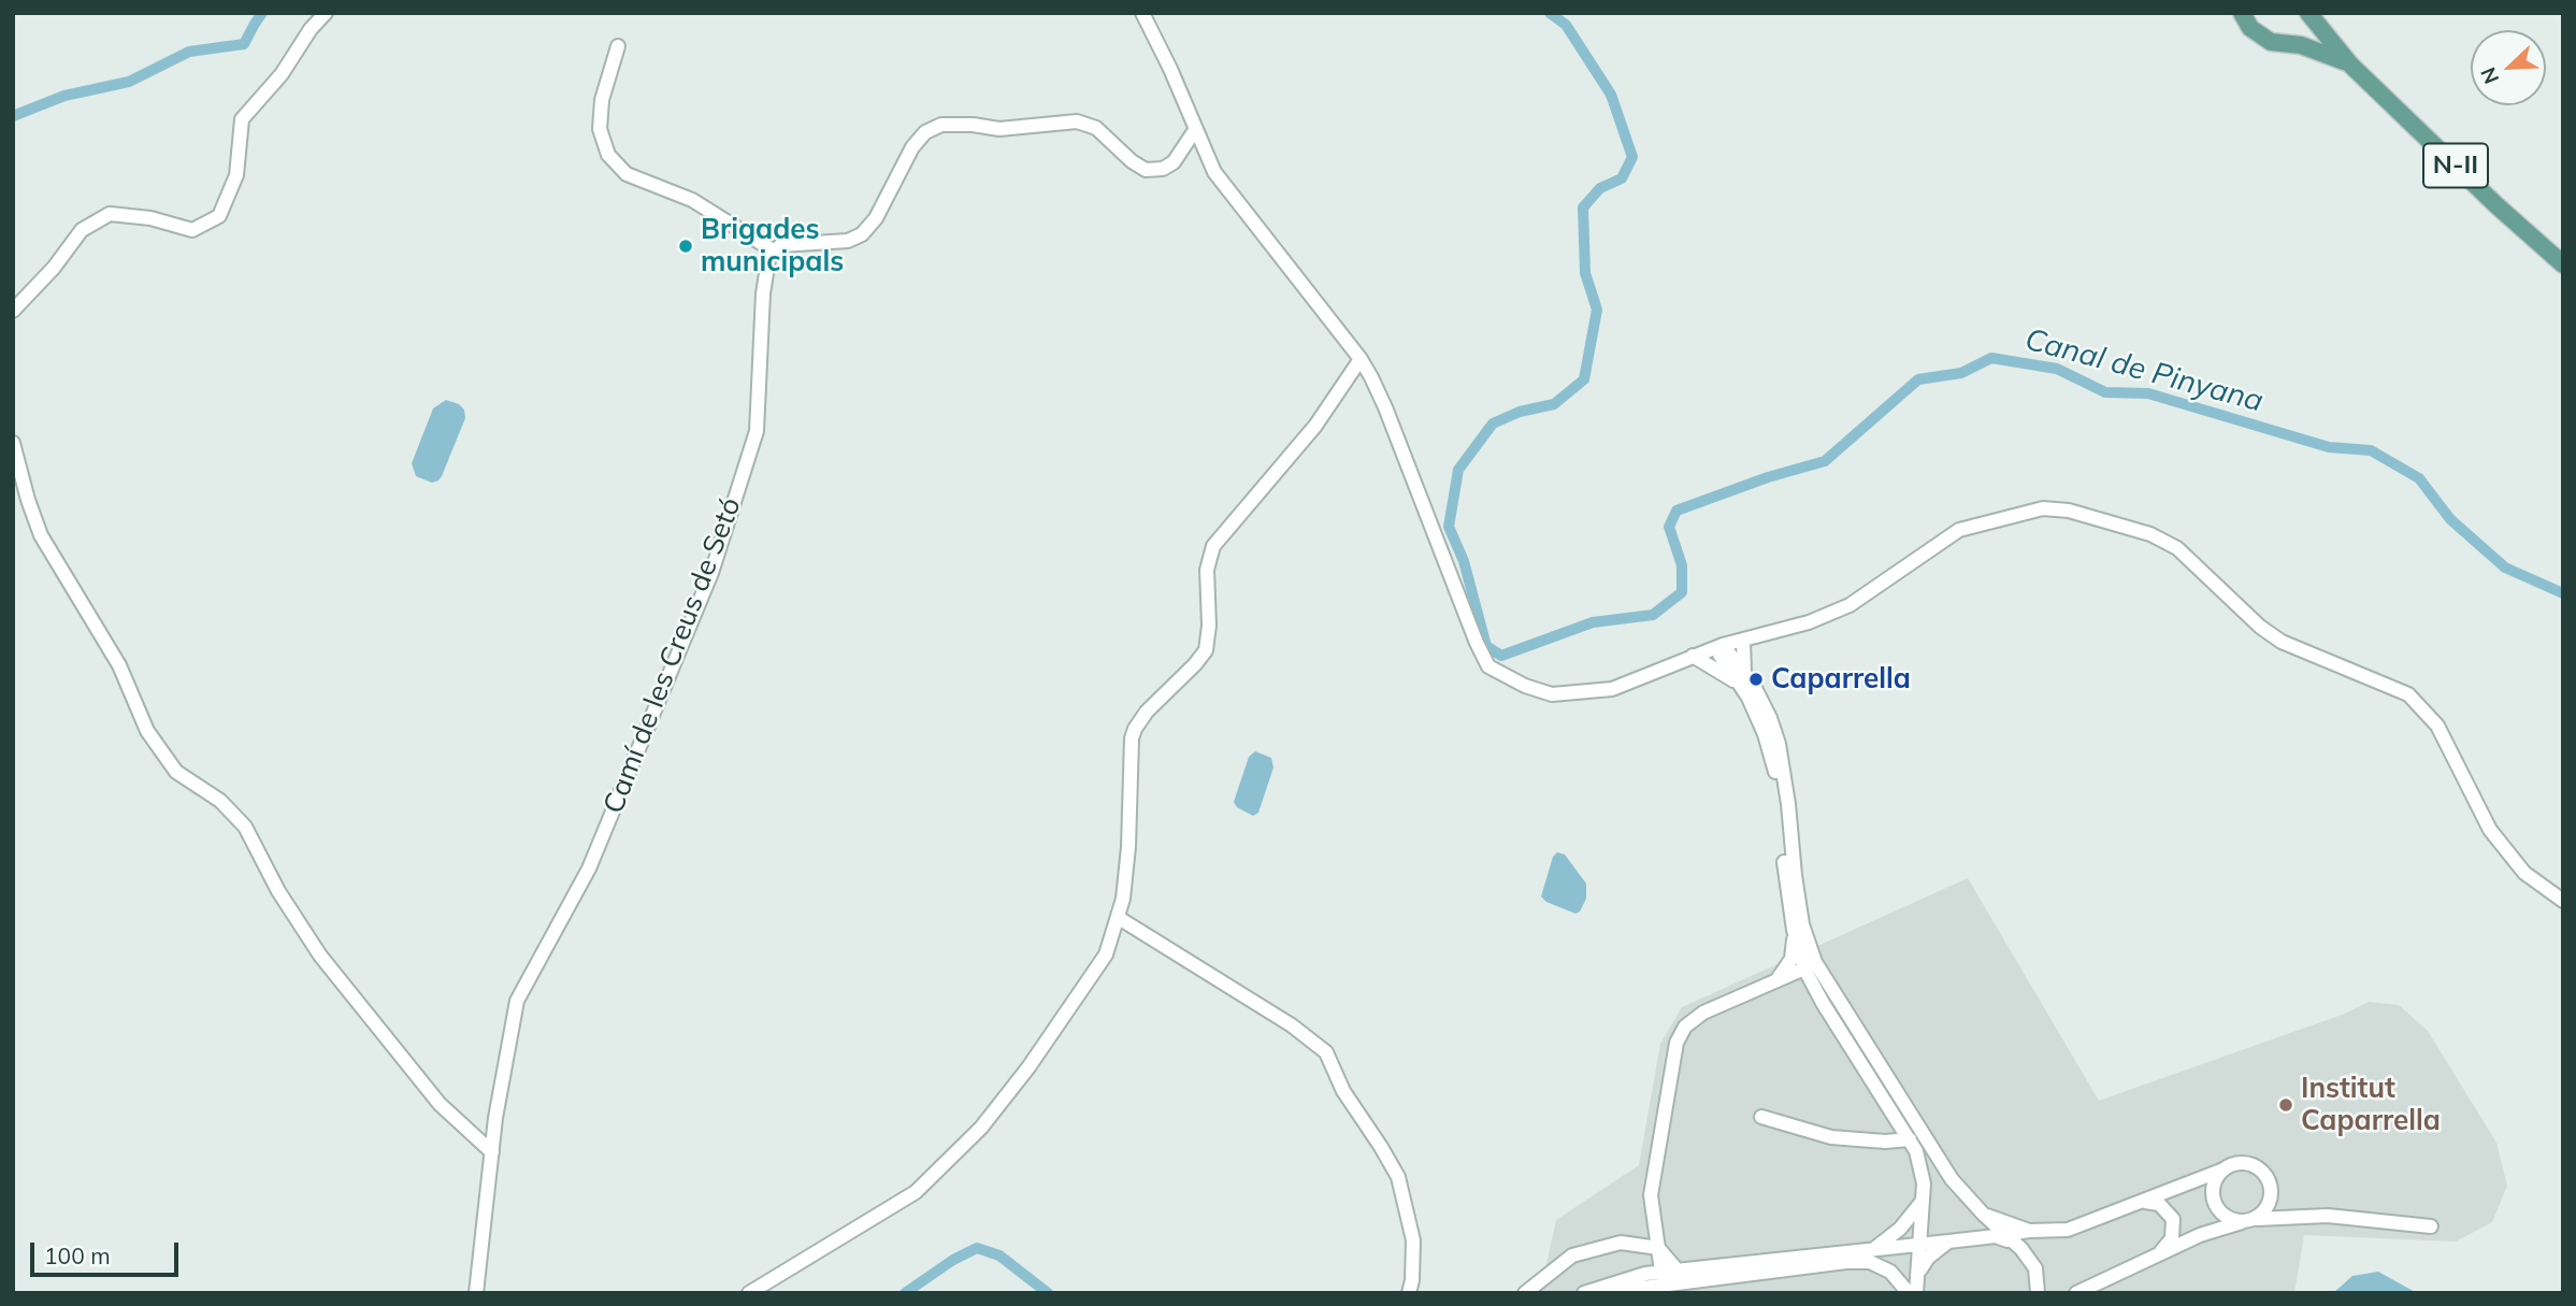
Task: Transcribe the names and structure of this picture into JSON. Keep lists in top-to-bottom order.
{
  "streets": {
    "main road": ["N-II"],
    "street": ["Camí de les Creus de Setó"]
  },
  "water": ["Canal de Pinyana"],
  "places": ["Brigades municipals", "Caparrella", "Institut Caparrella"],
  "scale_bar": "100 m",
  "north": "bottom left"
}
